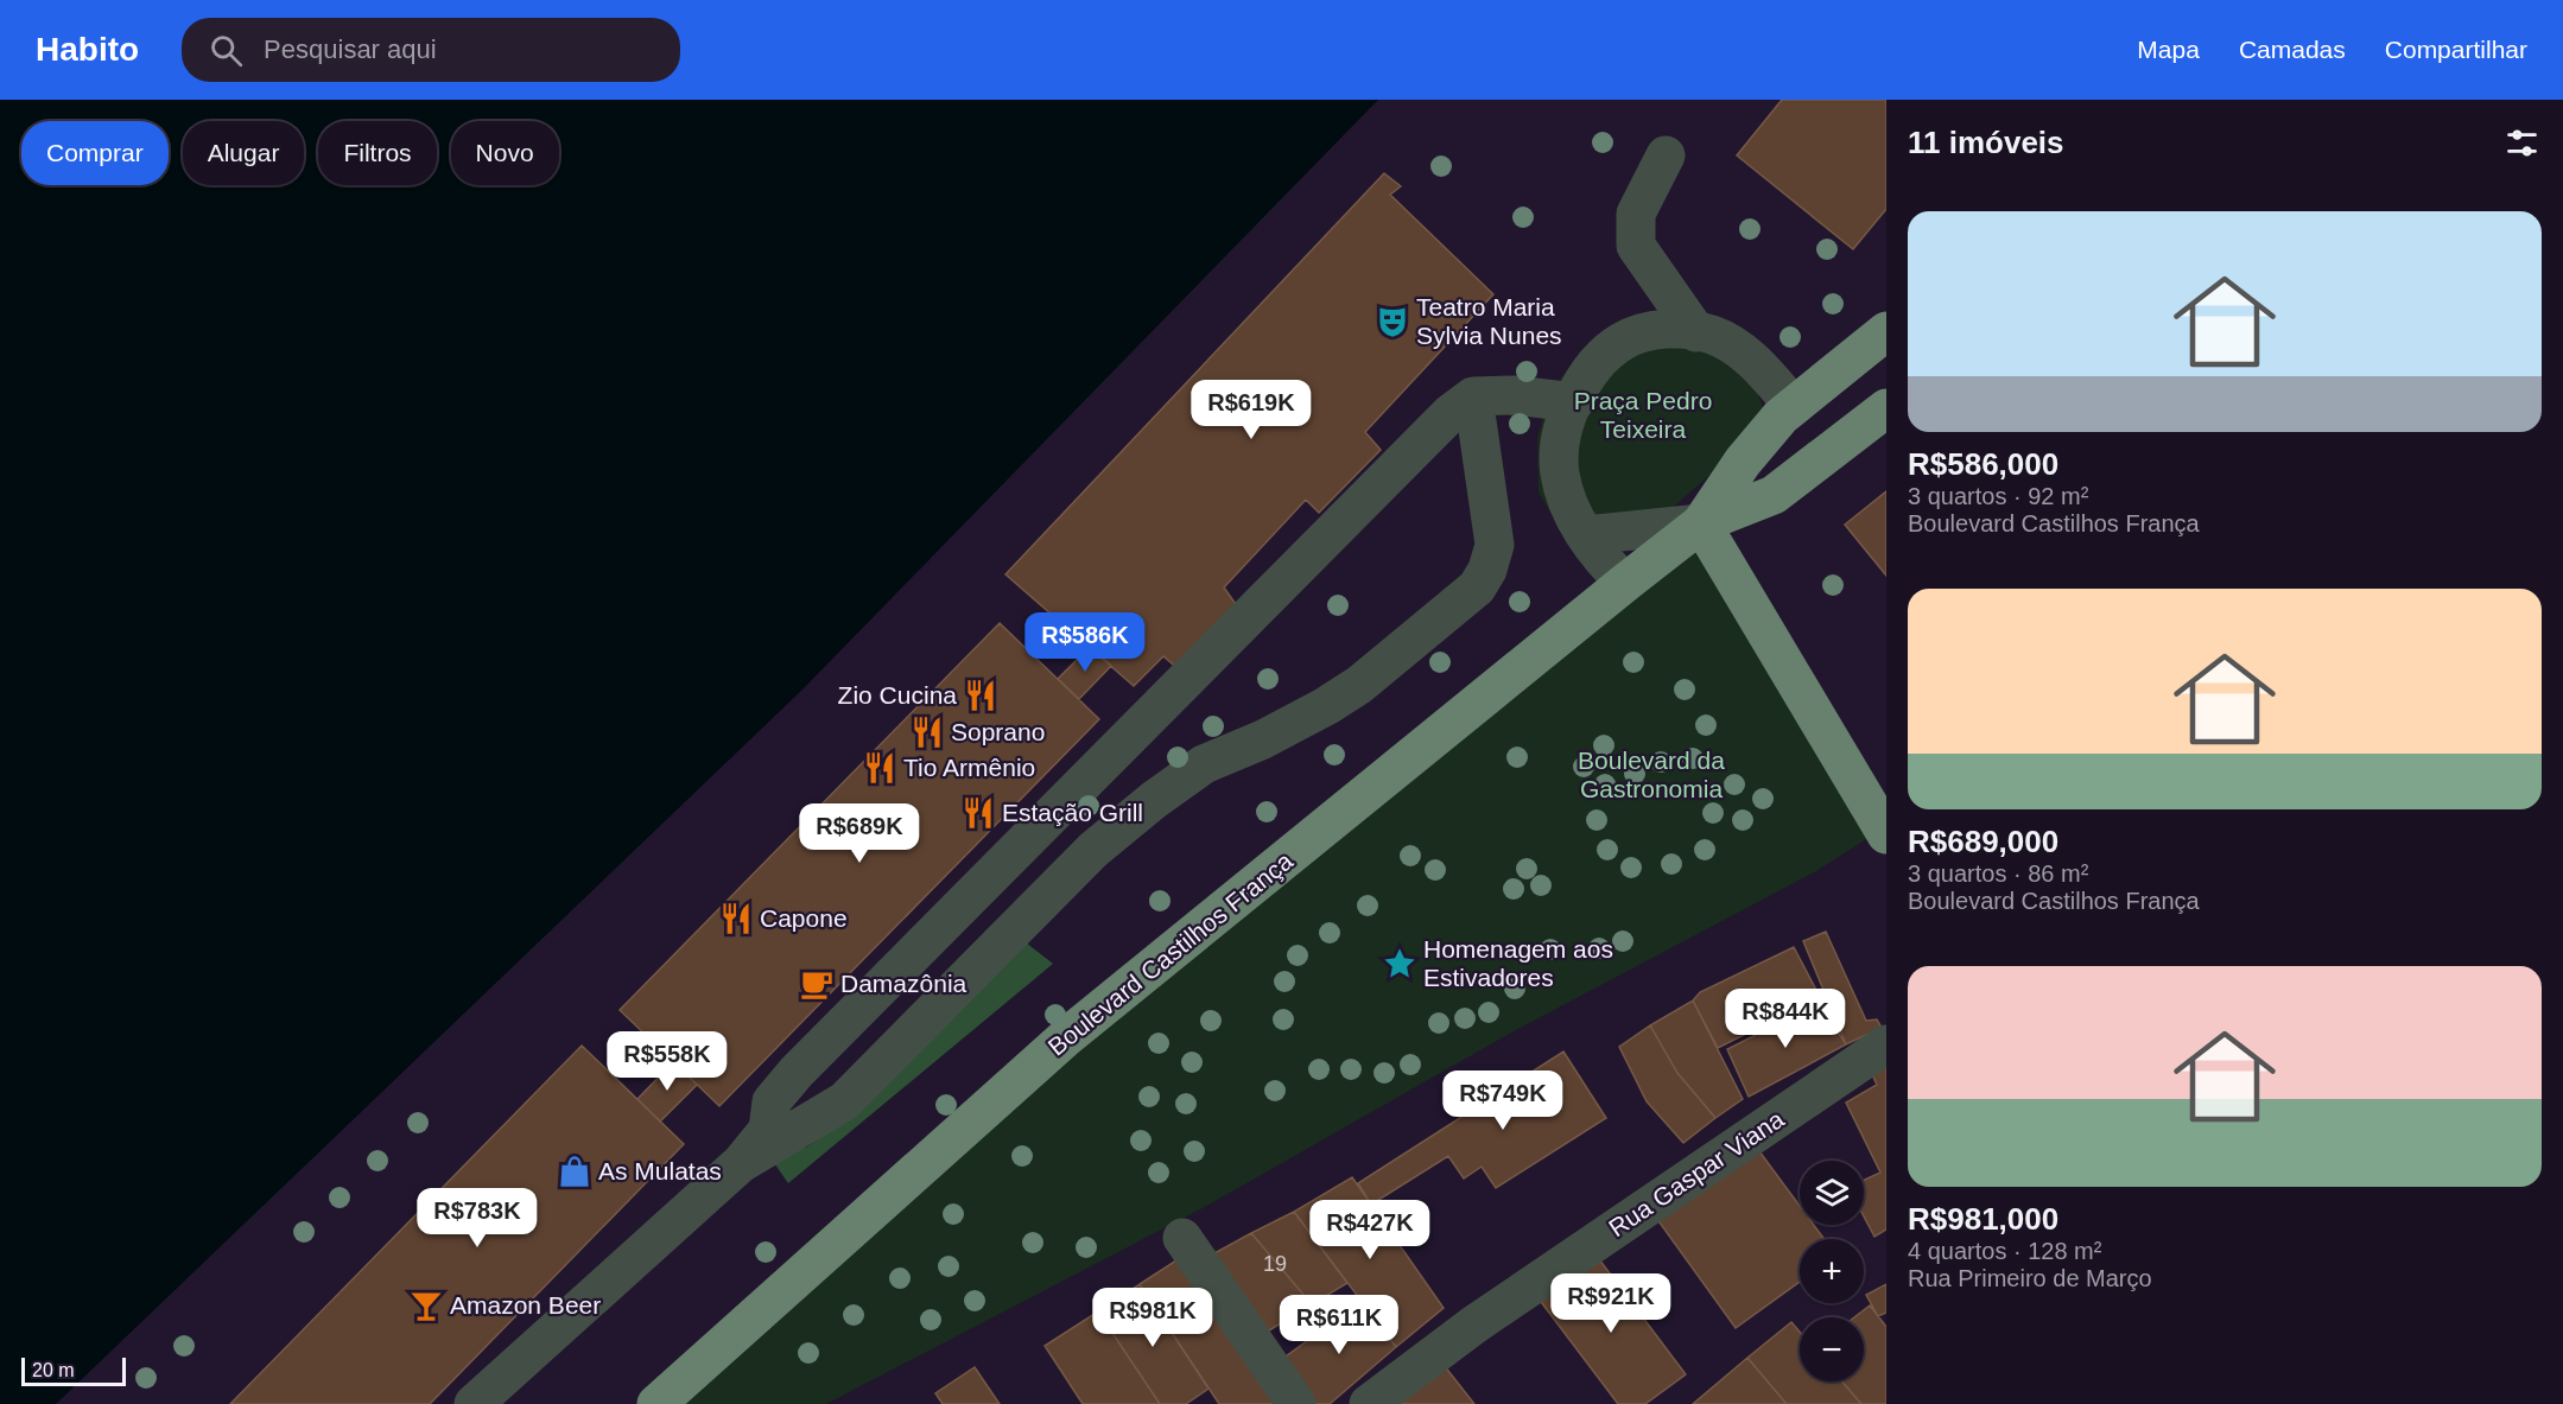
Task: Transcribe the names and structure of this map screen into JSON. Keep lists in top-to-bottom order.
{
  "streets": {
    "main road": ["Boulevard Castilhos França"],
    "street": ["Rua Gaspar Viana"]
  },
  "parks": ["Praça Pedro Teixeira", "Boulevard da Gastronomia"],
  "places": {
    "theatre": ["Teatro Maria Sylvia Nunes"],
    "restaurant": [
      "Zio Cucina",
      "Soprano",
      "Tio Armênio",
      "Estação Grill",
      "Capone"
    ],
    "place": ["Homenagem aos Estivadores"],
    "cafe": ["Damazônia"],
    "shop": ["As Mulatas"],
    "bar": ["Amazon Beer"]
  },
  "house_numbers": ["19"],
  "scale_bar": "20 m",
  "page": {
    "header": "Habito",
    "search": "Pesquisar aqui",
    "nav": ["Mapa", "Camadas", "Compartilhar"],
    "heading": "11 imóveis",
    "chip": [
      "Comprar",
      "Alugar",
      "Filtros",
      "Novo"
    ],
    "list": [
      {
        "name": "R$586,000",
        "note": "3 quartos · 92 m² · Boulevard Castilhos França"
      },
      {
        "name": "R$689,000",
        "note": "3 quartos · 86 m² · Boulevard Castilhos França"
      },
      {
        "name": "R$981,000",
        "note": "4 quartos · 128 m² · Rua Primeiro de Março"
      }
    ],
    "price": [
      "R$619K",
      "R$586K",
      "R$689K",
      "R$844K",
      "R$558K",
      "R$749K",
      "R$783K",
      "R$427K",
      "R$921K",
      "R$981K",
      "R$611K"
    ],
    "map_buttons": ["+", "−"],
    "scale": "20 m"
  }
}
